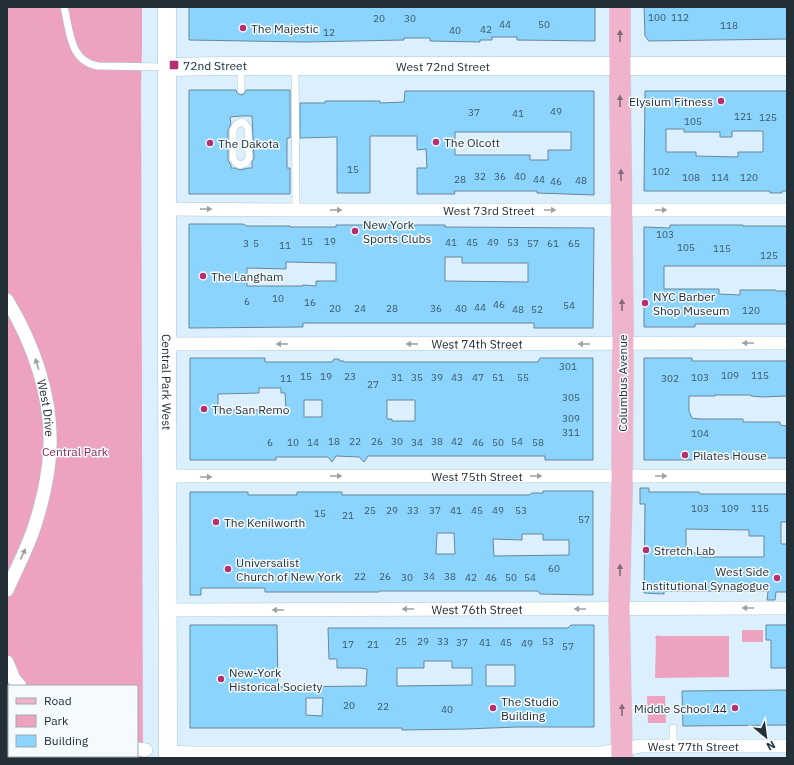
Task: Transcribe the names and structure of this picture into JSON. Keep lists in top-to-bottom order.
{
  "streets": {
    "main road": ["West 72nd Street", "Central Park West", "Columbus Avenue"],
    "street": [
      "West 73rd Street",
      "West 74th Street",
      "West Drive",
      "West 75th Street",
      "West 76th Street",
      "West 77th Street"
    ]
  },
  "crossings": [
    ["West 72nd Street", "Central Park West"],
    ["West 72nd Street", "Columbus Avenue"],
    ["West 73rd Street", "Central Park West"],
    ["West 73rd Street", "Columbus Avenue"],
    ["West 74th Street", "Central Park West"],
    ["West 74th Street", "Columbus Avenue"],
    ["Central Park West", "West 75th Street"],
    ["Central Park West", "West 76th Street"],
    ["Central Park West", "West 77th Street"],
    ["Columbus Avenue", "West 75th Street"],
    ["Columbus Avenue", "West 76th Street"],
    ["Columbus Avenue", "West 77th Street"]
  ],
  "one_way": [
    "West 73rd Street",
    "West 74th Street",
    "Columbus Avenue",
    "West Drive",
    "West 75th Street",
    "West 76th Street"
  ],
  "parks": ["Central Park"],
  "places": {
    "other": [
      "The Majestic",
      "Elysium Fitness",
      "The Olcott",
      "The Dakota",
      "New York Sports Clubs",
      "The Langham",
      "NYC Barber Shop Museum",
      "The San Remo",
      "Pilates House",
      "The Kenilworth",
      "Stretch Lab",
      "Universalist Church of New York",
      "West Side Institutional Synagogue",
      "New-York Historical Society",
      "The Studio Building",
      "Middle School 44"
    ],
    "transit": ["72nd Street"]
  },
  "house_numbers": [
    "100",
    "112",
    "20",
    "30",
    "44",
    "50",
    "118",
    "42",
    "40",
    "12",
    "49",
    "37",
    "41",
    "121",
    "125",
    "105",
    "15",
    "102",
    "32",
    "36",
    "40",
    "108",
    "114",
    "120",
    "28",
    "44",
    "48",
    "46",
    "103",
    "15",
    "19",
    "41",
    "45",
    "49",
    "53",
    "3",
    "5",
    "57",
    "61",
    "65",
    "11",
    "105",
    "115",
    "125",
    "10",
    "6",
    "16",
    "46",
    "54",
    "44",
    "20",
    "24",
    "28",
    "36",
    "40",
    "48",
    "52",
    "120",
    "301",
    "109",
    "115",
    "15",
    "19",
    "23",
    "31",
    "35",
    "39",
    "43",
    "47",
    "51",
    "55",
    "103",
    "11",
    "302",
    "27",
    "305",
    "309",
    "311",
    "104",
    "18",
    "22",
    "26",
    "30",
    "38",
    "42",
    "54",
    "6",
    "10",
    "14",
    "34",
    "46",
    "50",
    "58",
    "103",
    "109",
    "115",
    "25",
    "29",
    "33",
    "37",
    "41",
    "45",
    "49",
    "53",
    "15",
    "21",
    "57",
    "60",
    "22",
    "26",
    "34",
    "38",
    "30",
    "42",
    "46",
    "50",
    "54",
    "25",
    "29",
    "33",
    "53",
    "37",
    "41",
    "45",
    "49",
    "17",
    "21",
    "57",
    "20",
    "22",
    "40"
  ],
  "legend": ["Road", "Park", "Building"],
  "north": "bottom right"
}
